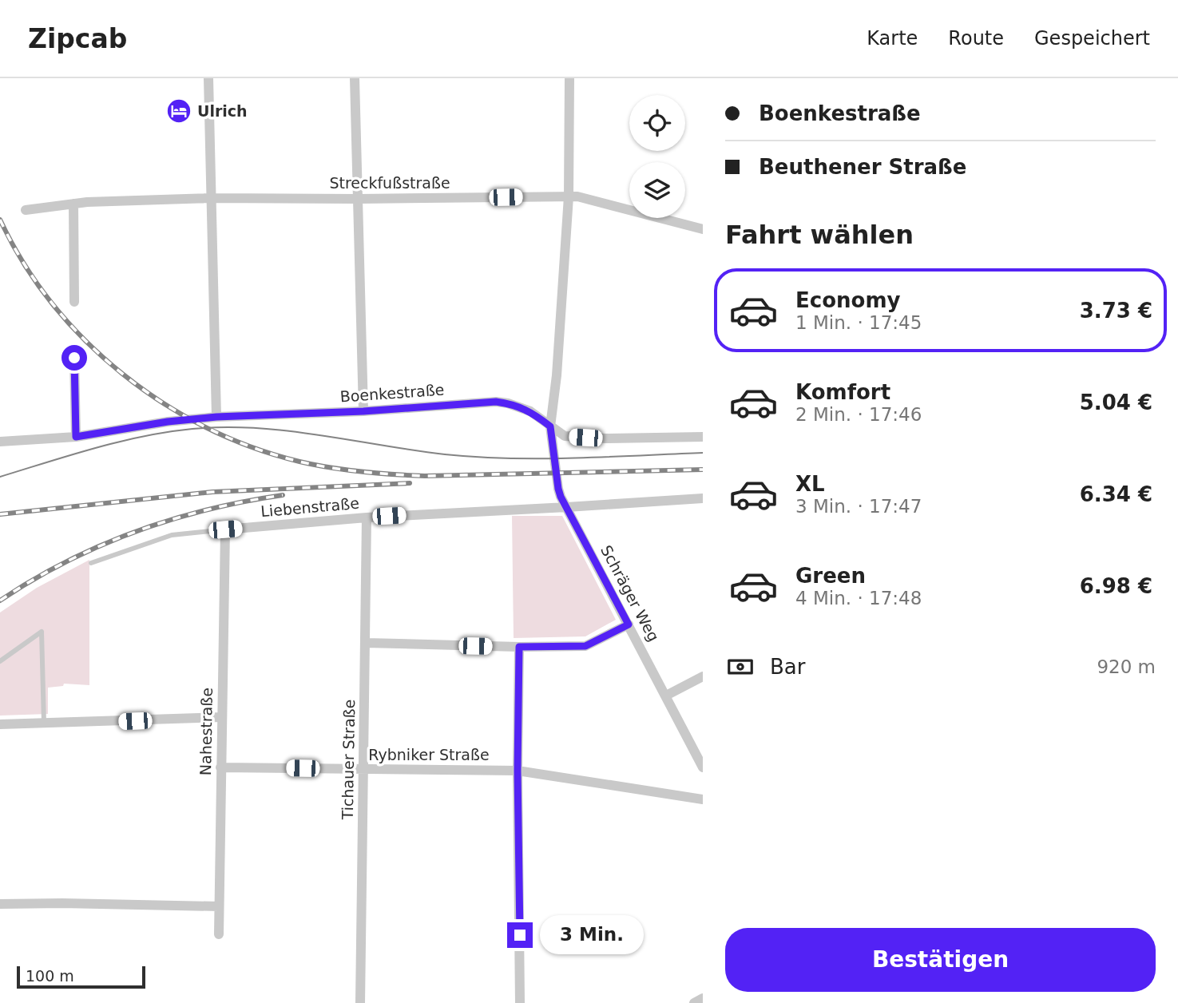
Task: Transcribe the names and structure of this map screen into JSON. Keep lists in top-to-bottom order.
{
  "streets": {
    "street": [
      "Streckfußstraße",
      "Boenkestraße",
      "Liebenstraße",
      "Schräger Weg",
      "Nahestraße",
      "Rybniker Straße",
      "Tichauer Straße"
    ]
  },
  "crossings": [
    ["Streckfußstraße", "Schräger Weg"],
    ["Boenkestraße", "Schräger Weg"],
    ["Liebenstraße", "Schräger Weg"],
    ["Liebenstraße", "Nahestraße"],
    ["Liebenstraße", "Tichauer Straße"],
    ["Nahestraße", "Rybniker Straße"],
    ["Rybniker Straße", "Tichauer Straße"]
  ],
  "places": {
    "hotel": ["Ulrich"]
  },
  "scale_bar": "100 m",
  "page": {
    "header": "Zipcab",
    "nav": ["Karte", "Route", "Gespeichert"],
    "banner": ["Boenkestraße", "Beuthener Straße"],
    "heading": "Fahrt wählen",
    "list": [
      {
        "name": "Economy",
        "note": "1 Min. · 17:45",
        "value": "3.73 €"
      },
      {
        "name": "Komfort",
        "note": "2 Min. · 17:46",
        "value": "5.04 €"
      },
      {
        "name": "XL",
        "note": "3 Min. · 17:47",
        "value": "6.34 €"
      },
      {
        "name": "Green",
        "note": "4 Min. · 17:48",
        "value": "6.98 €"
      }
    ],
    "pay": ["Bar", "920 m"],
    "bubble": "3 Min.",
    "buttons": "Bestätigen",
    "scale": "100 m"
  }
}
